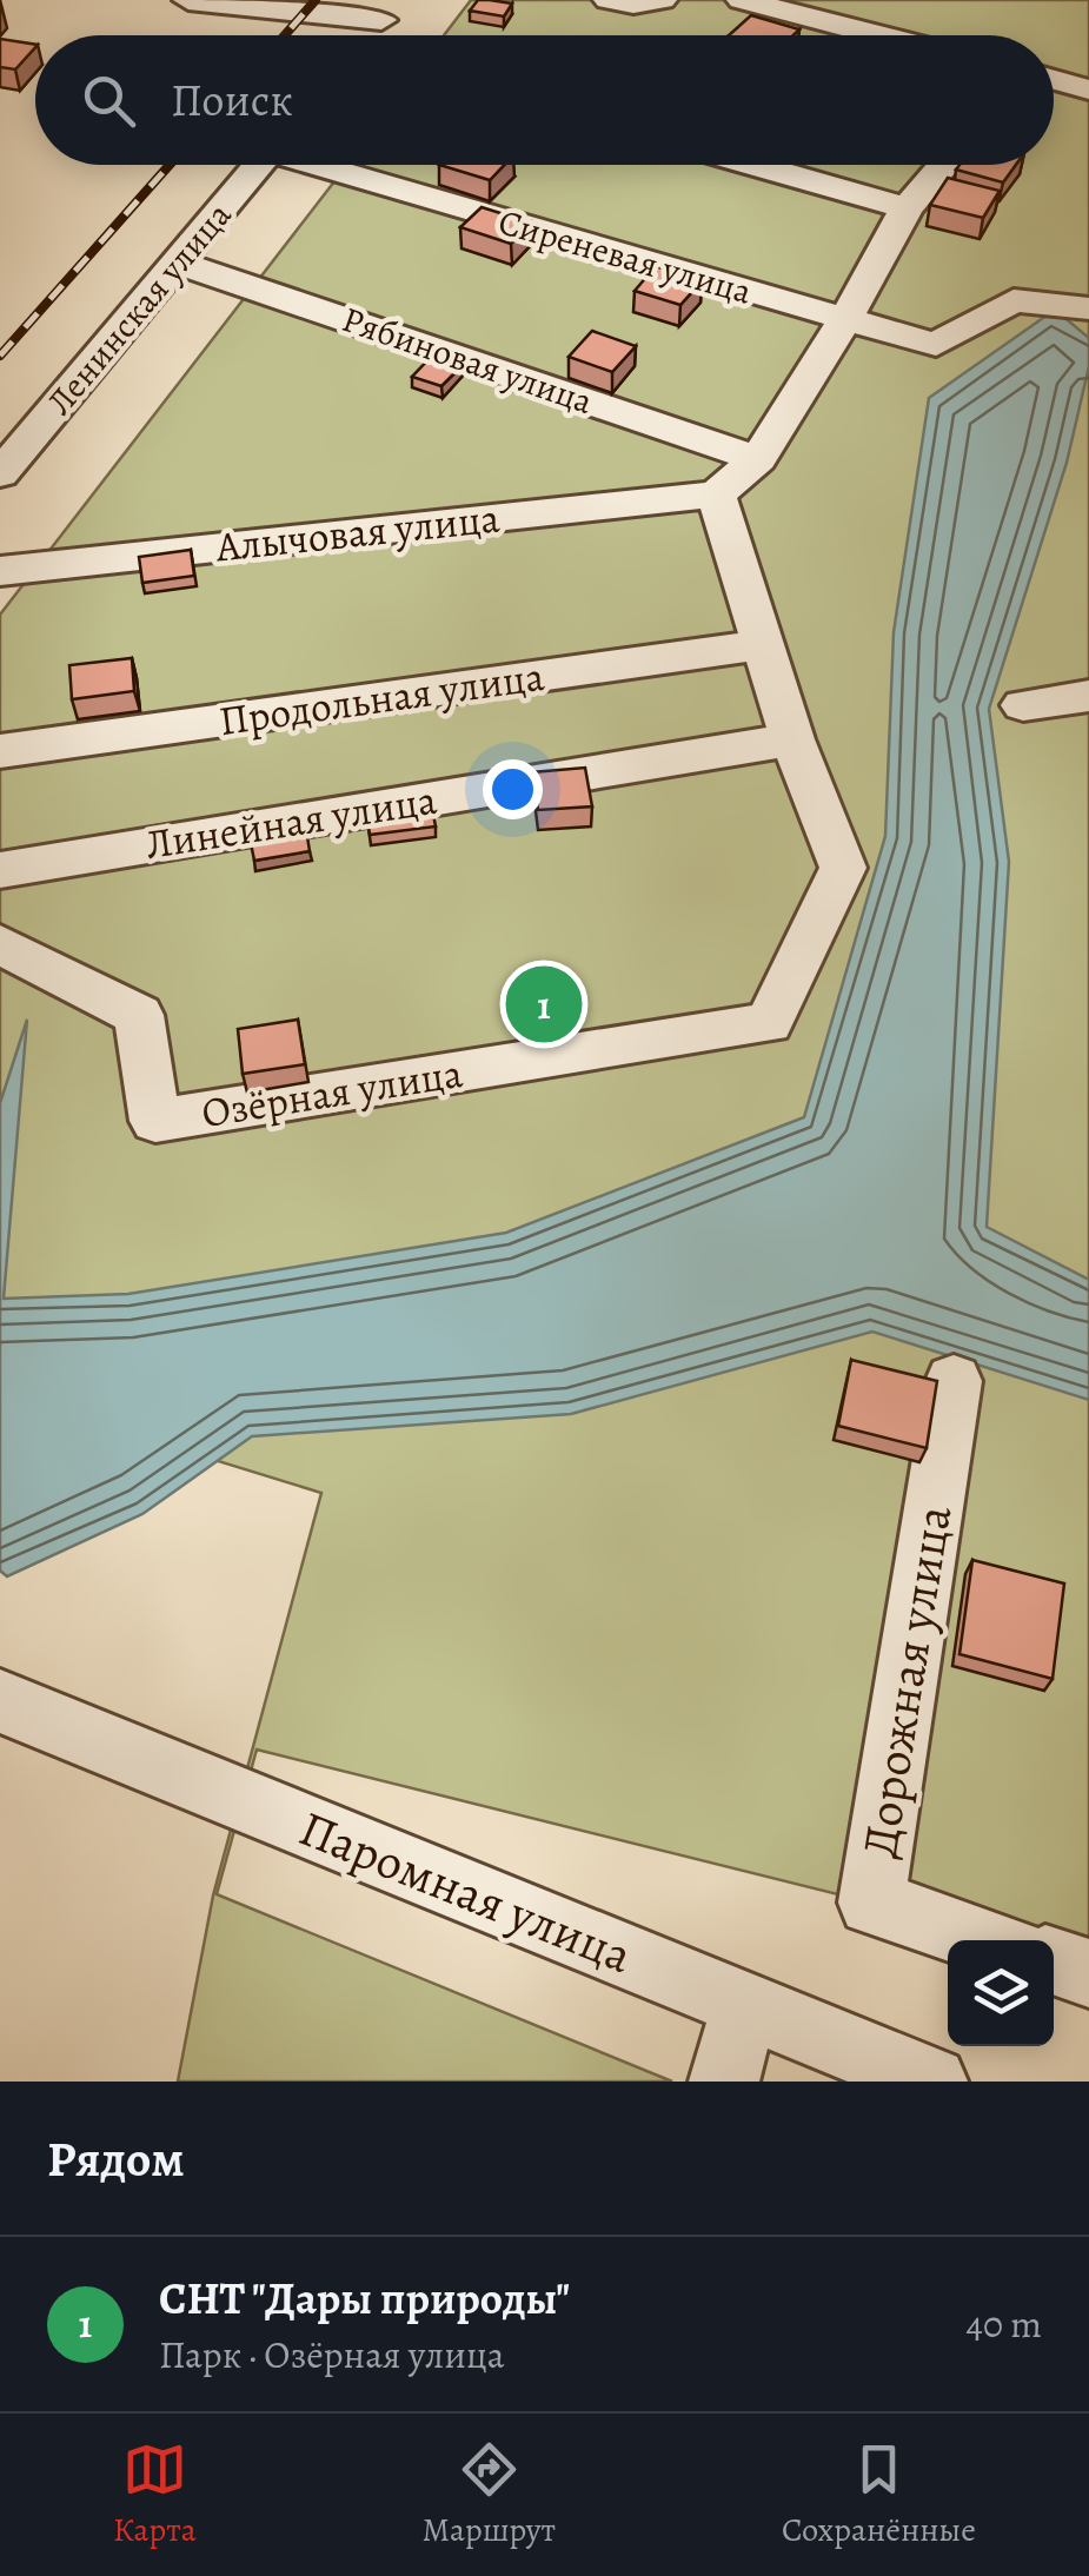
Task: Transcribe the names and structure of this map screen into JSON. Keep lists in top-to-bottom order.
{
  "streets": {
    "street": [
      "Сиреневая улица",
      "Ленинская улица",
      "Рябиновая улица",
      "Алычовая улица",
      "Продольная улица",
      "Линейная улица",
      "Озёрная улица",
      "Дорожная улица",
      "Паромная улица"
    ]
  },
  "crossings": [
    ["Ленинская улица", "Рябиновая улица"],
    ["Линейная улица", "Озёрная улица"]
  ],
  "page": {
    "search": "Поиск",
    "pins": "1",
    "heading": "Рядом",
    "list": [
      {
        "mark": "1",
        "name": "СНТ \"Дары природы\"",
        "note": "Парк · Озёрная улица",
        "value": "40 m"
      }
    ],
    "nav": ["Карта", "Маршрут", "Сохранённые"]
  }
}
